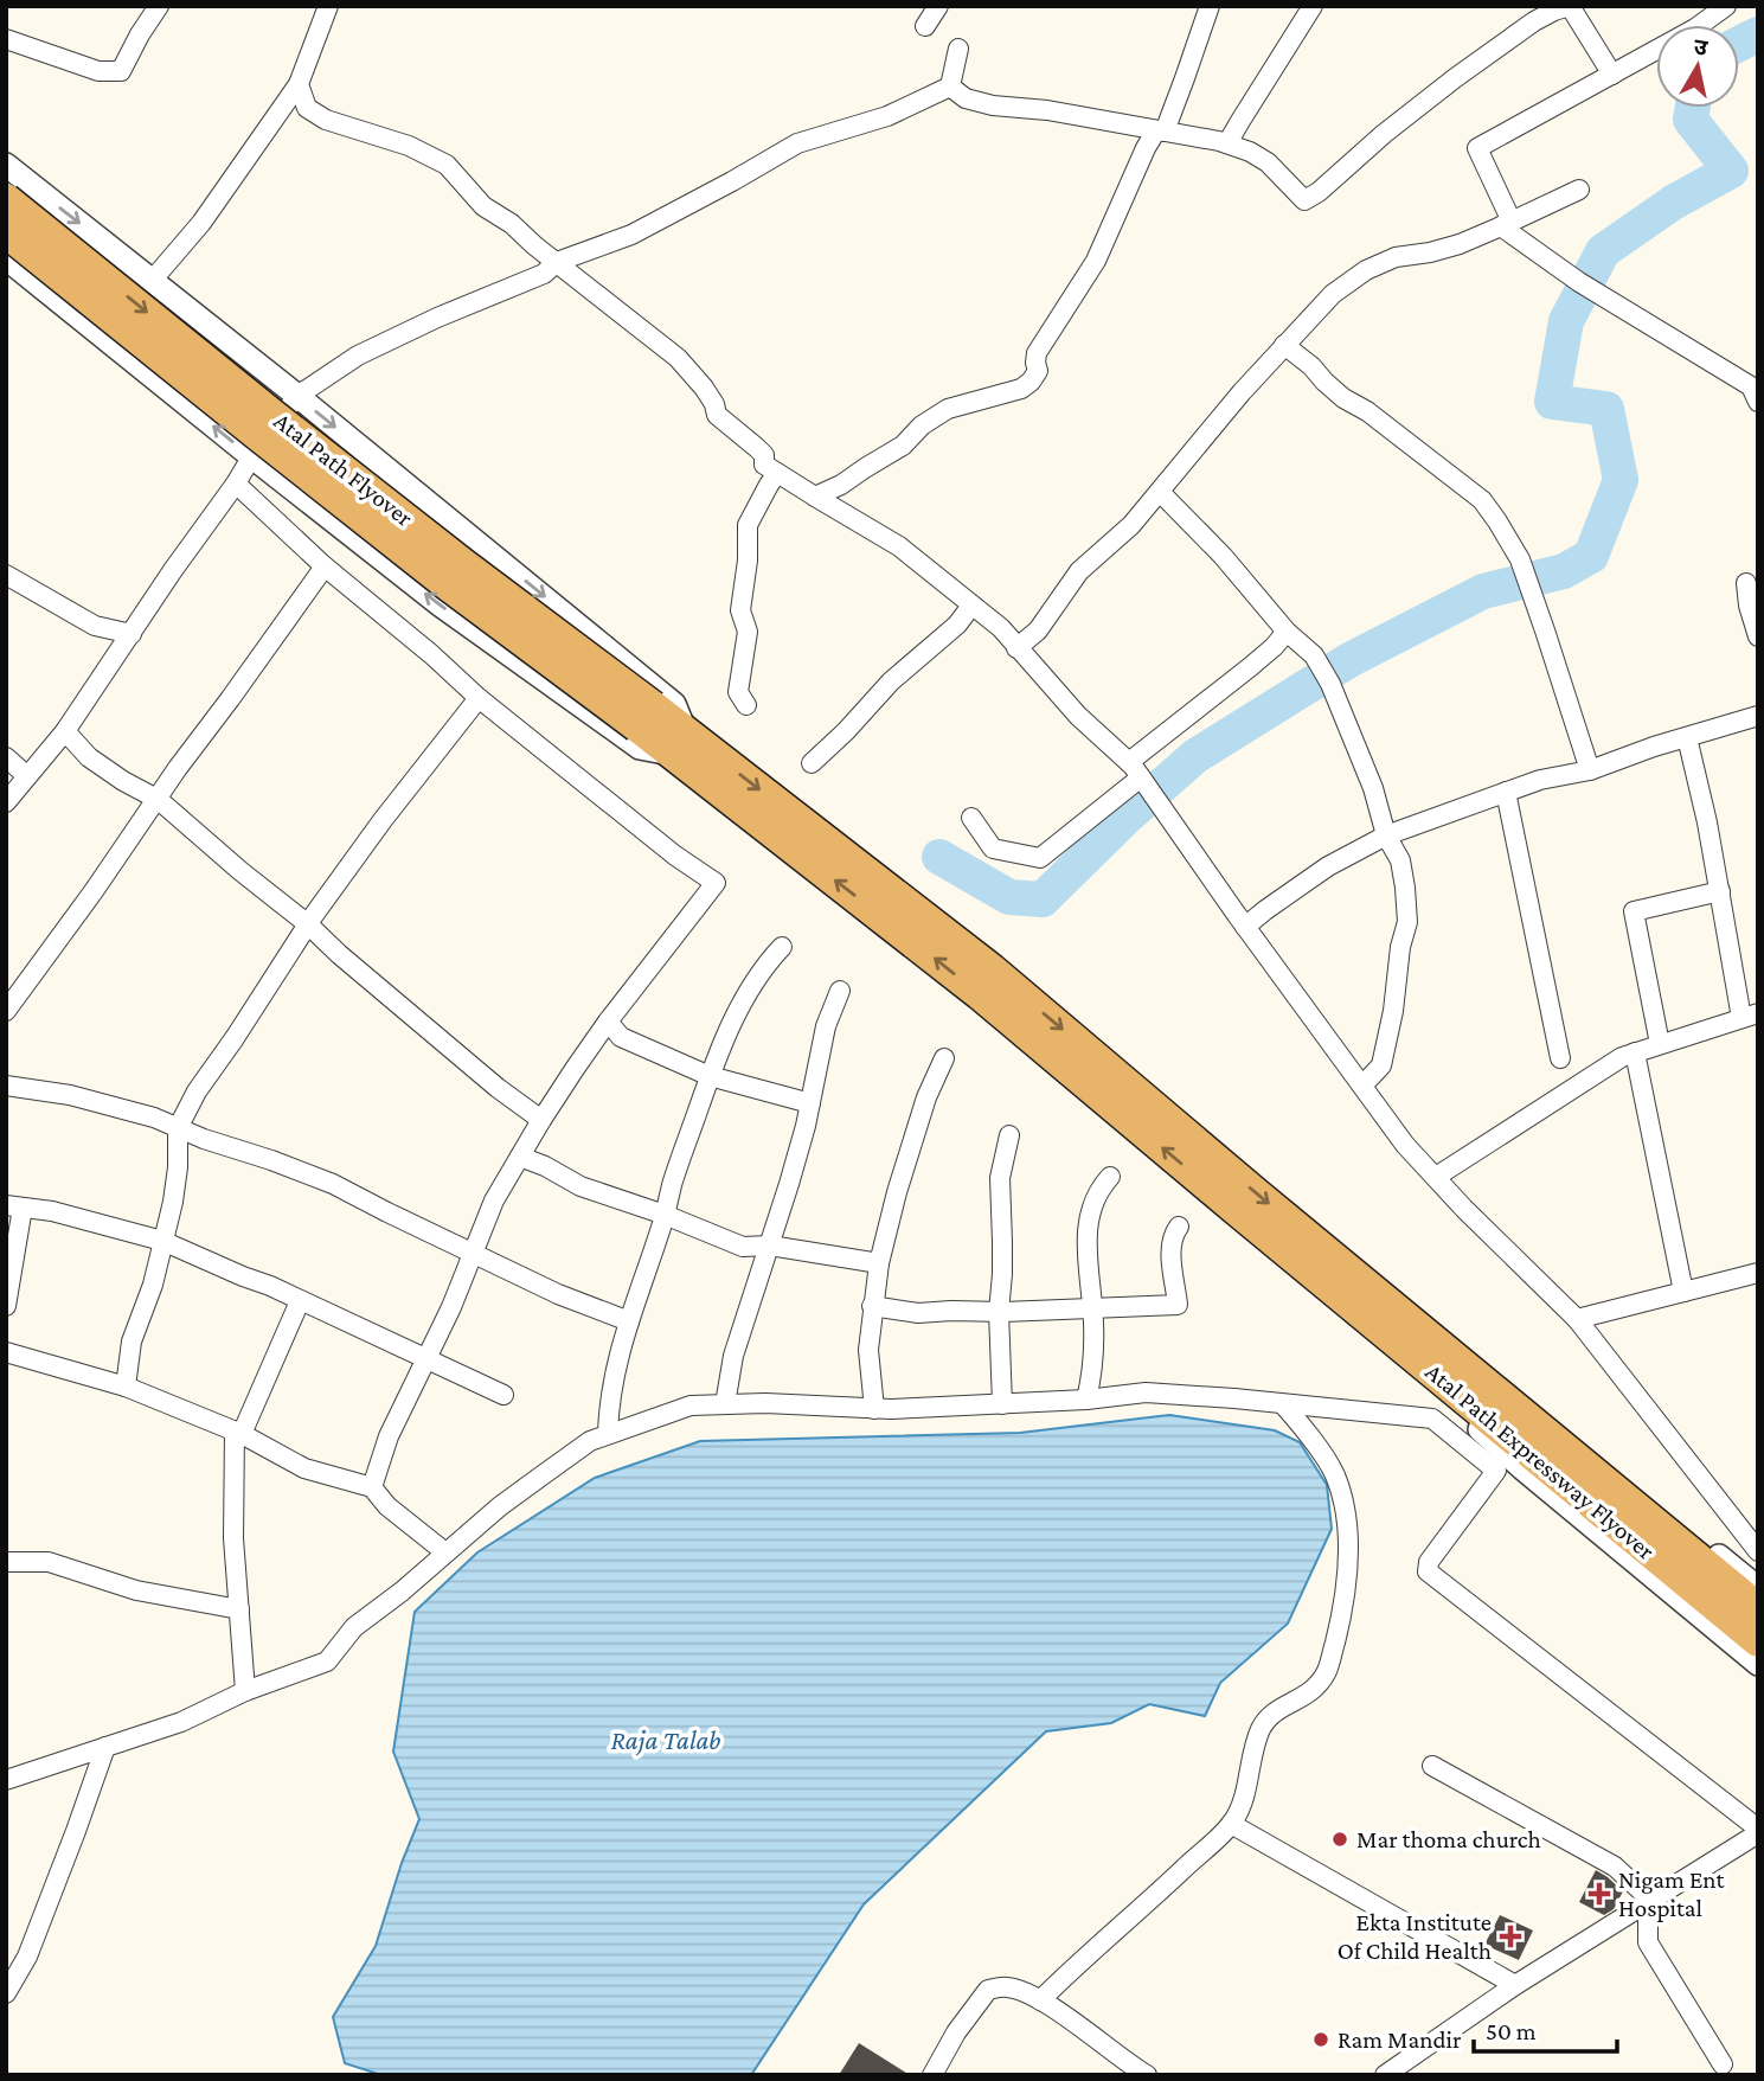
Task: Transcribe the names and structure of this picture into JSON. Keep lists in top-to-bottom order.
{
  "streets": {
    "highway": ["Atal Path Flyover", "Atal Path Expressway Flyover"]
  },
  "crossings": [
    ["Atal Path Flyover", "Atal Path Expressway Flyover"]
  ],
  "water": ["Raja Talab"],
  "places": {
    "other": ["Mar thoma church", "Ram Mandir"],
    "health": ["Nigam Ent Hospital", "Ekta Institute Of Child Health"]
  },
  "scale_bar": "50 m",
  "north": "top"
}
